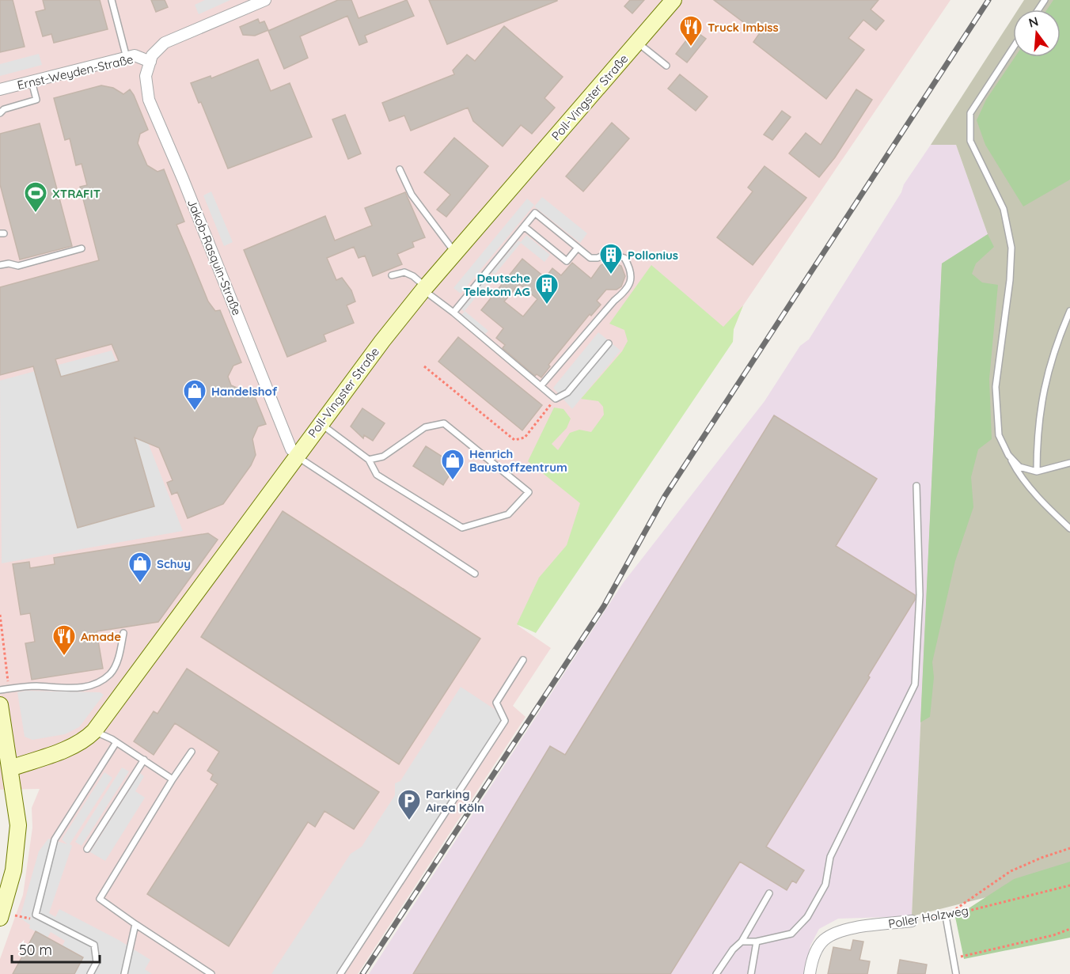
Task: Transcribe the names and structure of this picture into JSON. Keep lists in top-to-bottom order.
{
  "streets": {
    "street": [
      "Ernst-Weyden-Straße",
      "Poll-Vingster Straße",
      "Jakob-Rasquin-Straße",
      "Poller Holzweg"
    ]
  },
  "crossings": [
    ["Ernst-Weyden-Straße", "Jakob-Rasquin-Straße"],
    ["Poll-Vingster Straße", "Jakob-Rasquin-Straße"]
  ],
  "places": {
    "restaurant": ["Truck Imbiss", "Amade"],
    "sports": ["XTRAFIT"],
    "building": ["Pollonius", "Deutsche Telekom AG"],
    "shop": ["Handelshof", "Henrich Baustoffzentrum", "Schuy"],
    "parking": ["Parking Airea Köln"]
  },
  "scale_bar": "50 m",
  "north": "top"
}
